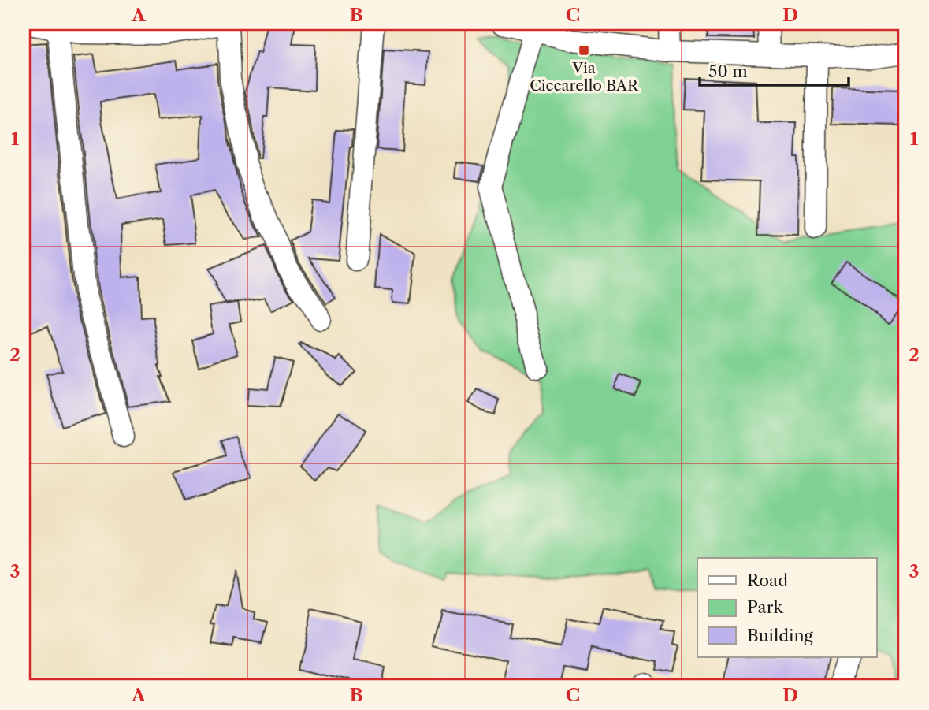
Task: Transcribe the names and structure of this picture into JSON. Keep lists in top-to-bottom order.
{
  "places": {
    "transit": ["Via Ciccarello BAR"]
  },
  "legend": ["Road", "Park", "Building"],
  "scale_bar": "50 m",
  "grid": {
    "columns": [
      "A",
      "B",
      "C",
      "D"
    ],
    "rows": ["1", "2", "3"]
  }
}
